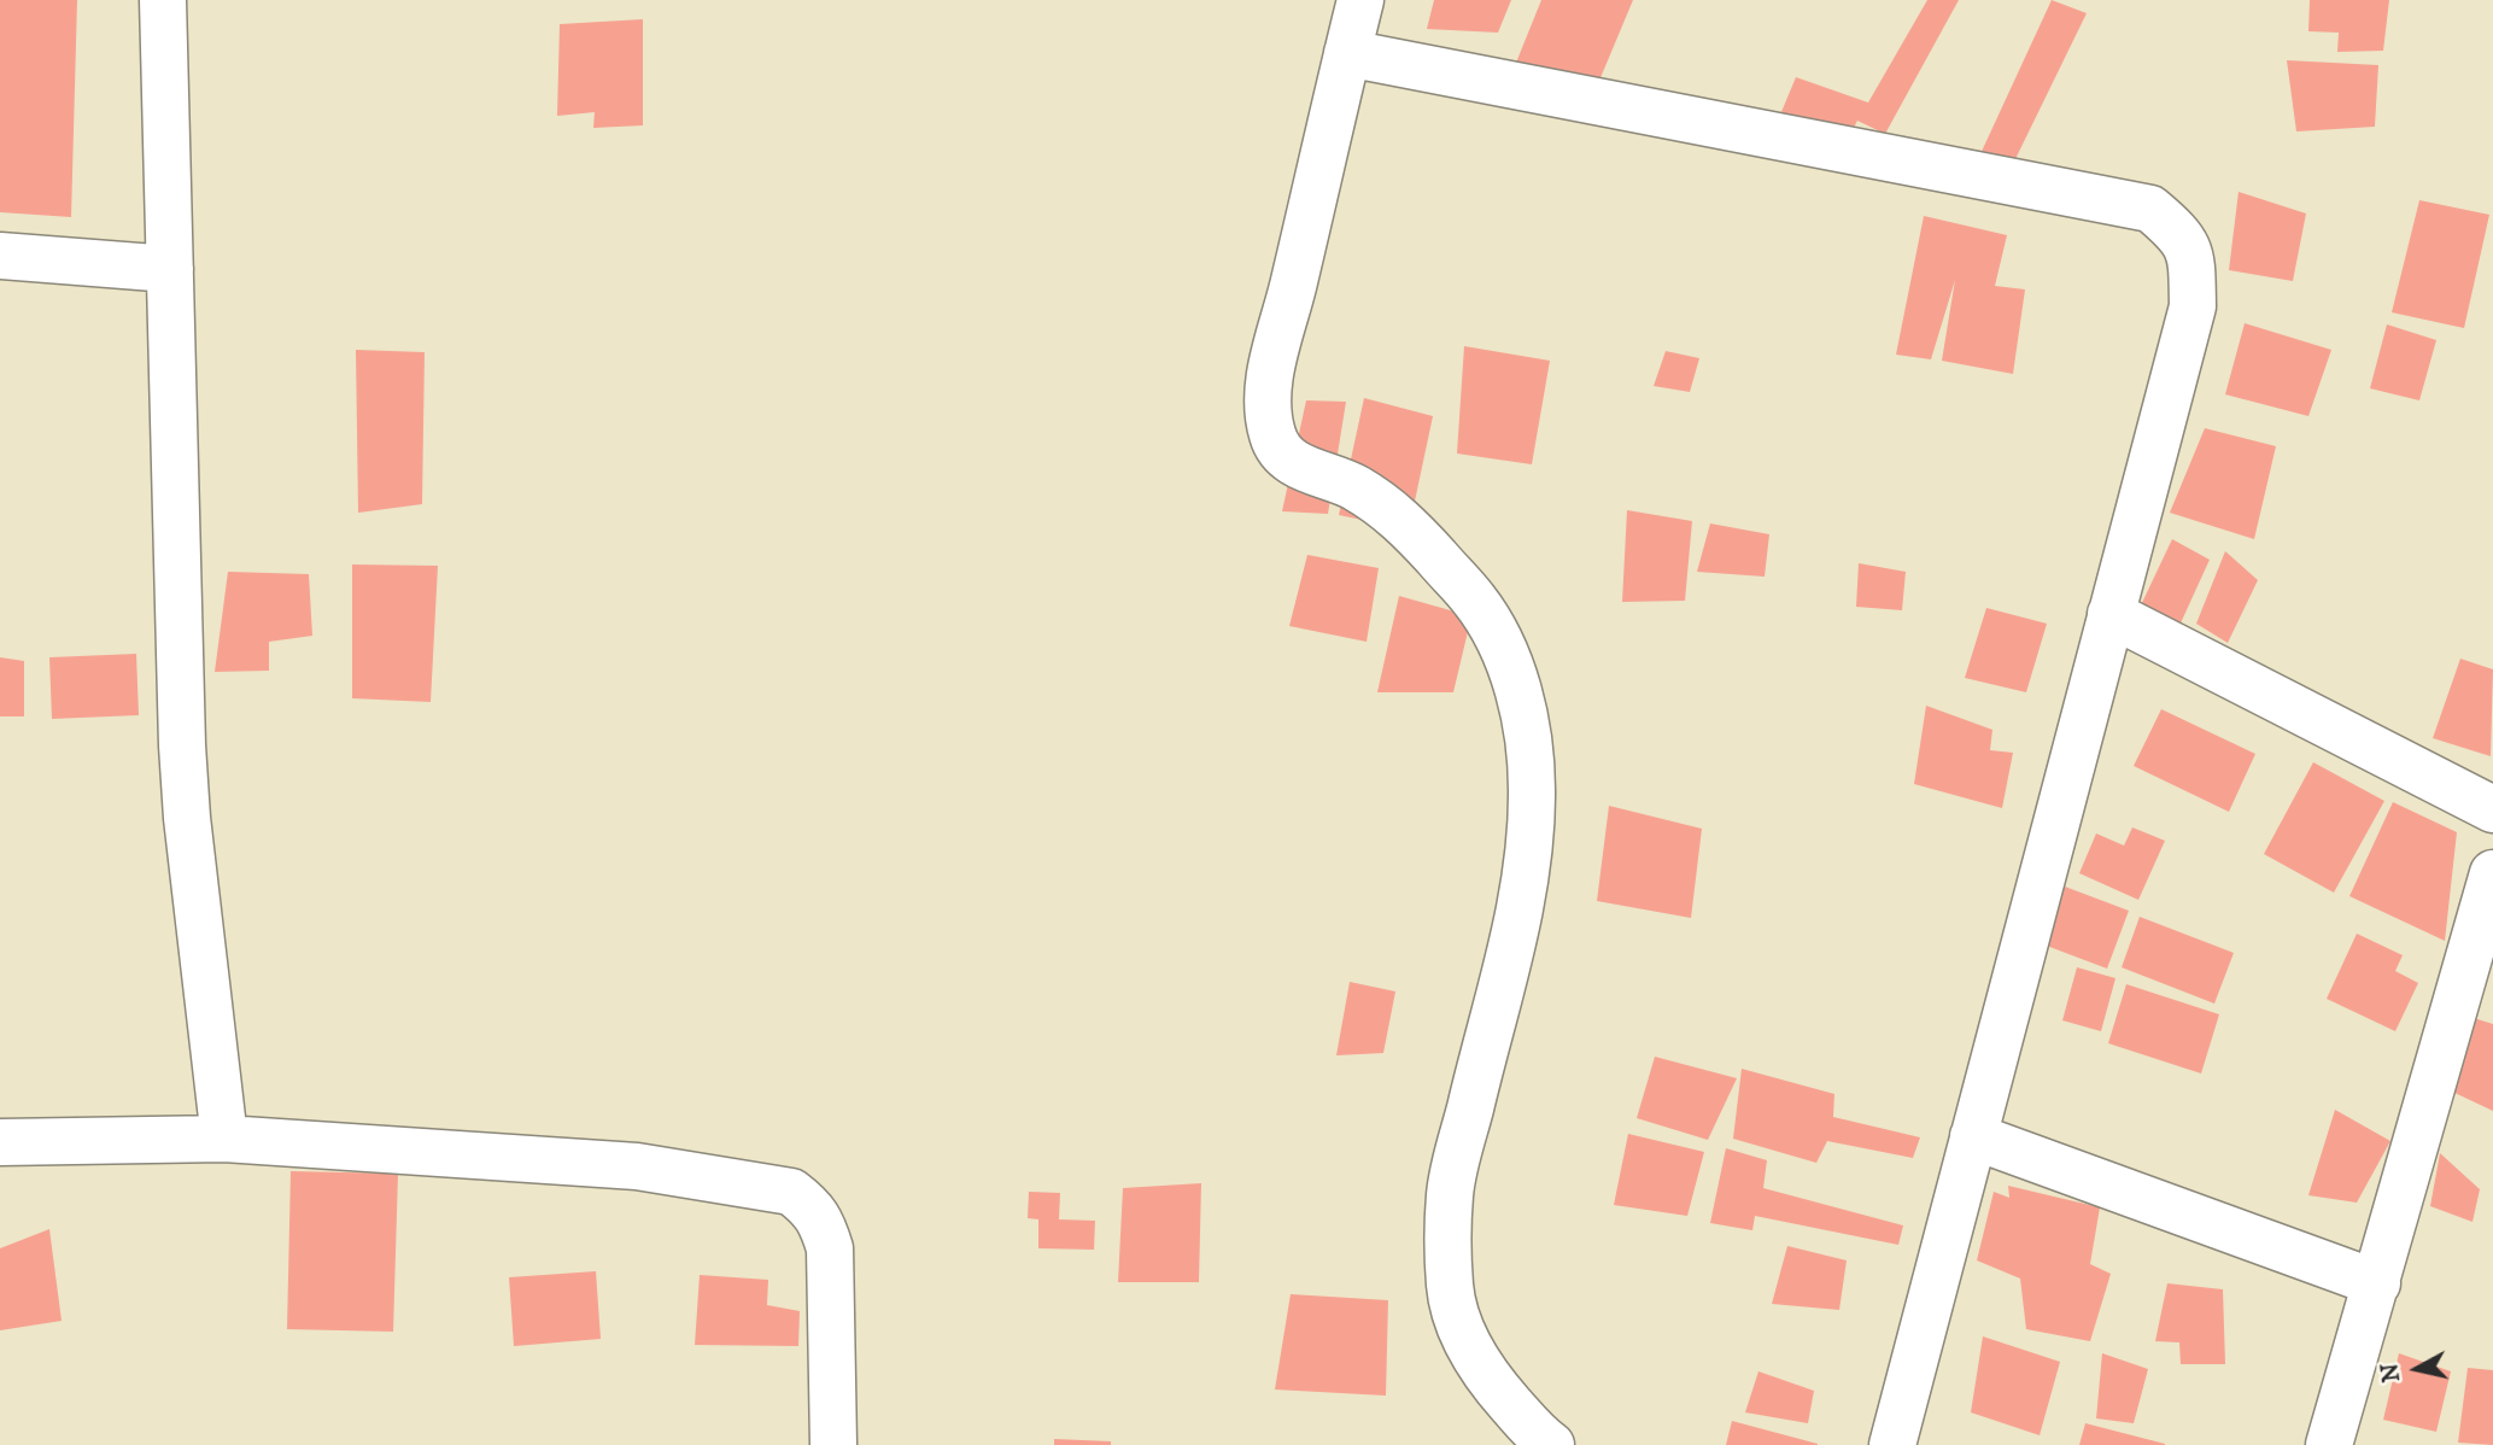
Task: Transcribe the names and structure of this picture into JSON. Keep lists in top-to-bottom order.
{
  "north": "left"
}
